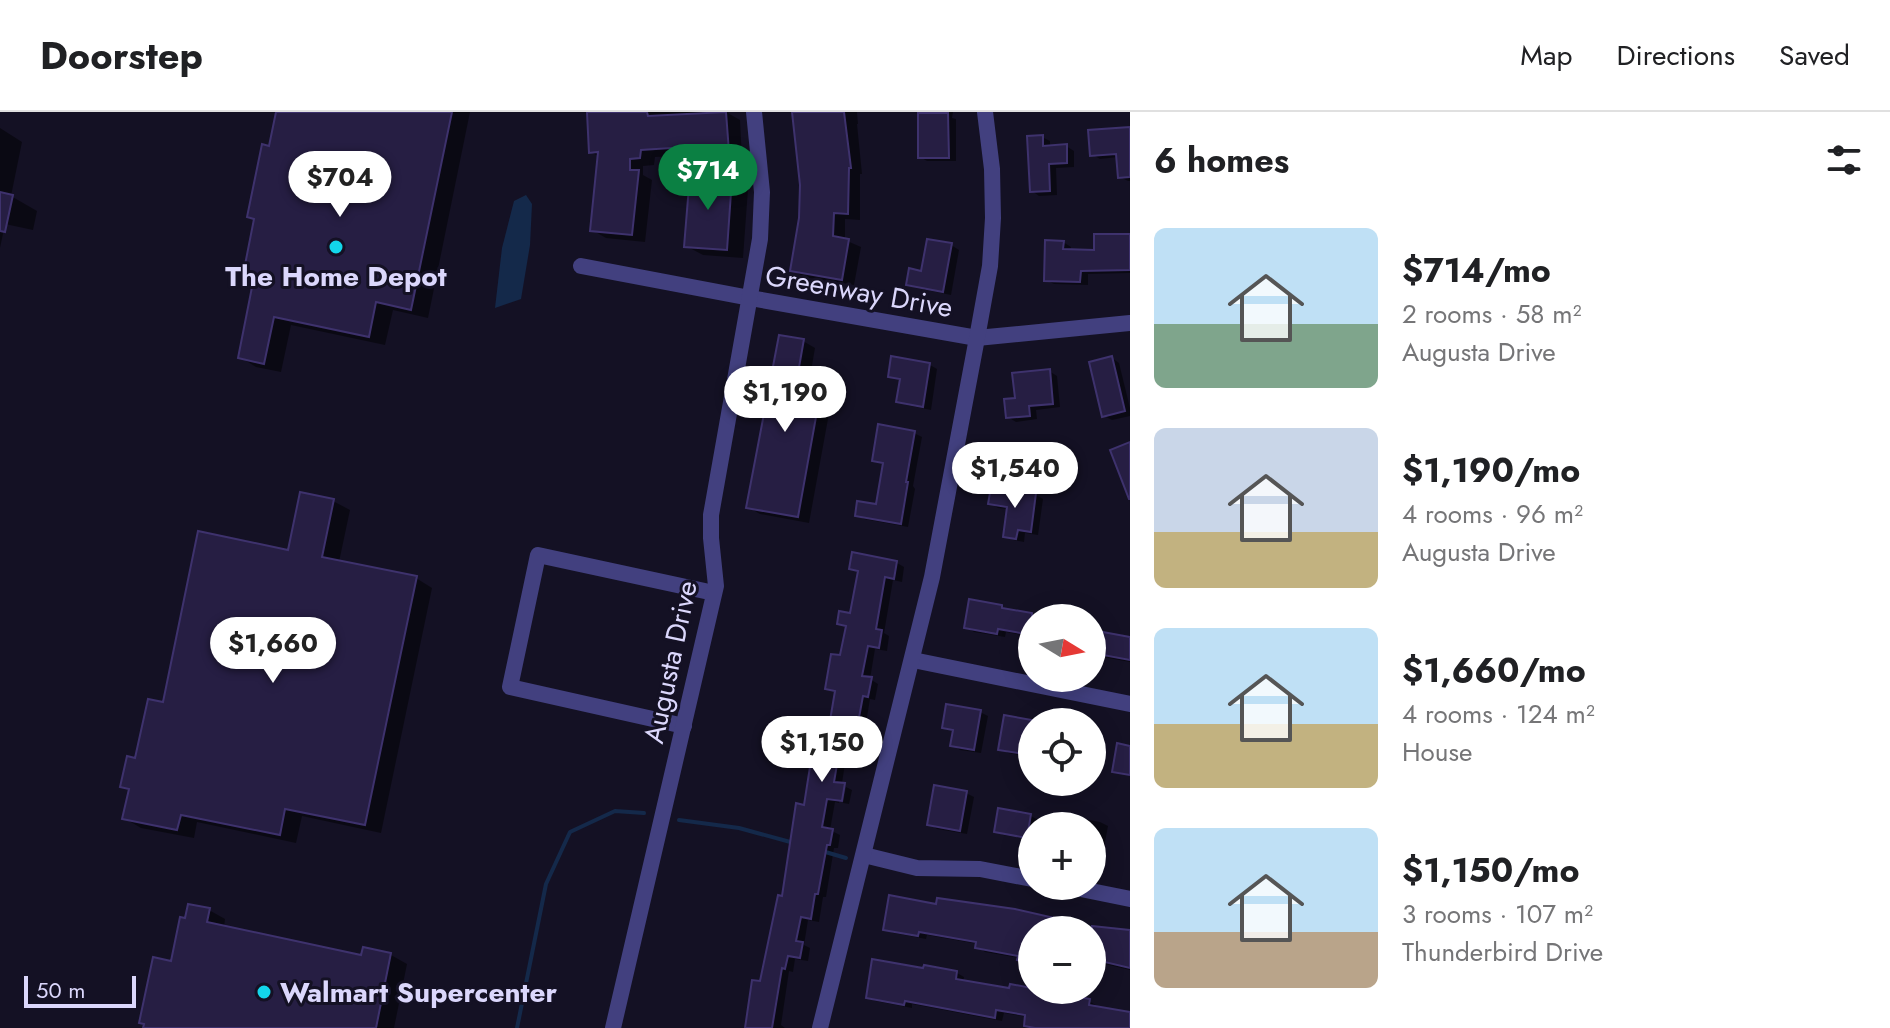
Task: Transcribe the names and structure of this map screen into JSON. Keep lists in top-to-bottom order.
{
  "streets": {
    "street": ["Greenway Drive", "Augusta Drive"]
  },
  "crossings": [
    ["Greenway Drive", "Augusta Drive"]
  ],
  "places": ["The Home Depot", "Walmart Supercenter"],
  "scale_bar": "50 m",
  "north": "right",
  "page": {
    "header": "Doorstep",
    "nav": ["Map", "Directions", "Saved"],
    "heading": "6 homes",
    "price": [
      "$714",
      "$704",
      "$1,190",
      "$1,540",
      "$1,660",
      "$1,150"
    ],
    "list": [
      {
        "name": "$714/mo",
        "note": "2 rooms · 58 m² · Augusta Drive"
      },
      {
        "name": "$1,190/mo",
        "note": "4 rooms · 96 m² · Augusta Drive"
      },
      {
        "name": "$1,660/mo",
        "note": "4 rooms · 124 m² · House"
      },
      {
        "name": "$1,150/mo",
        "note": "3 rooms · 107 m² · Thunderbird Drive"
      }
    ],
    "map_buttons": ["+", "−"],
    "scale": "50 m"
  }
}
